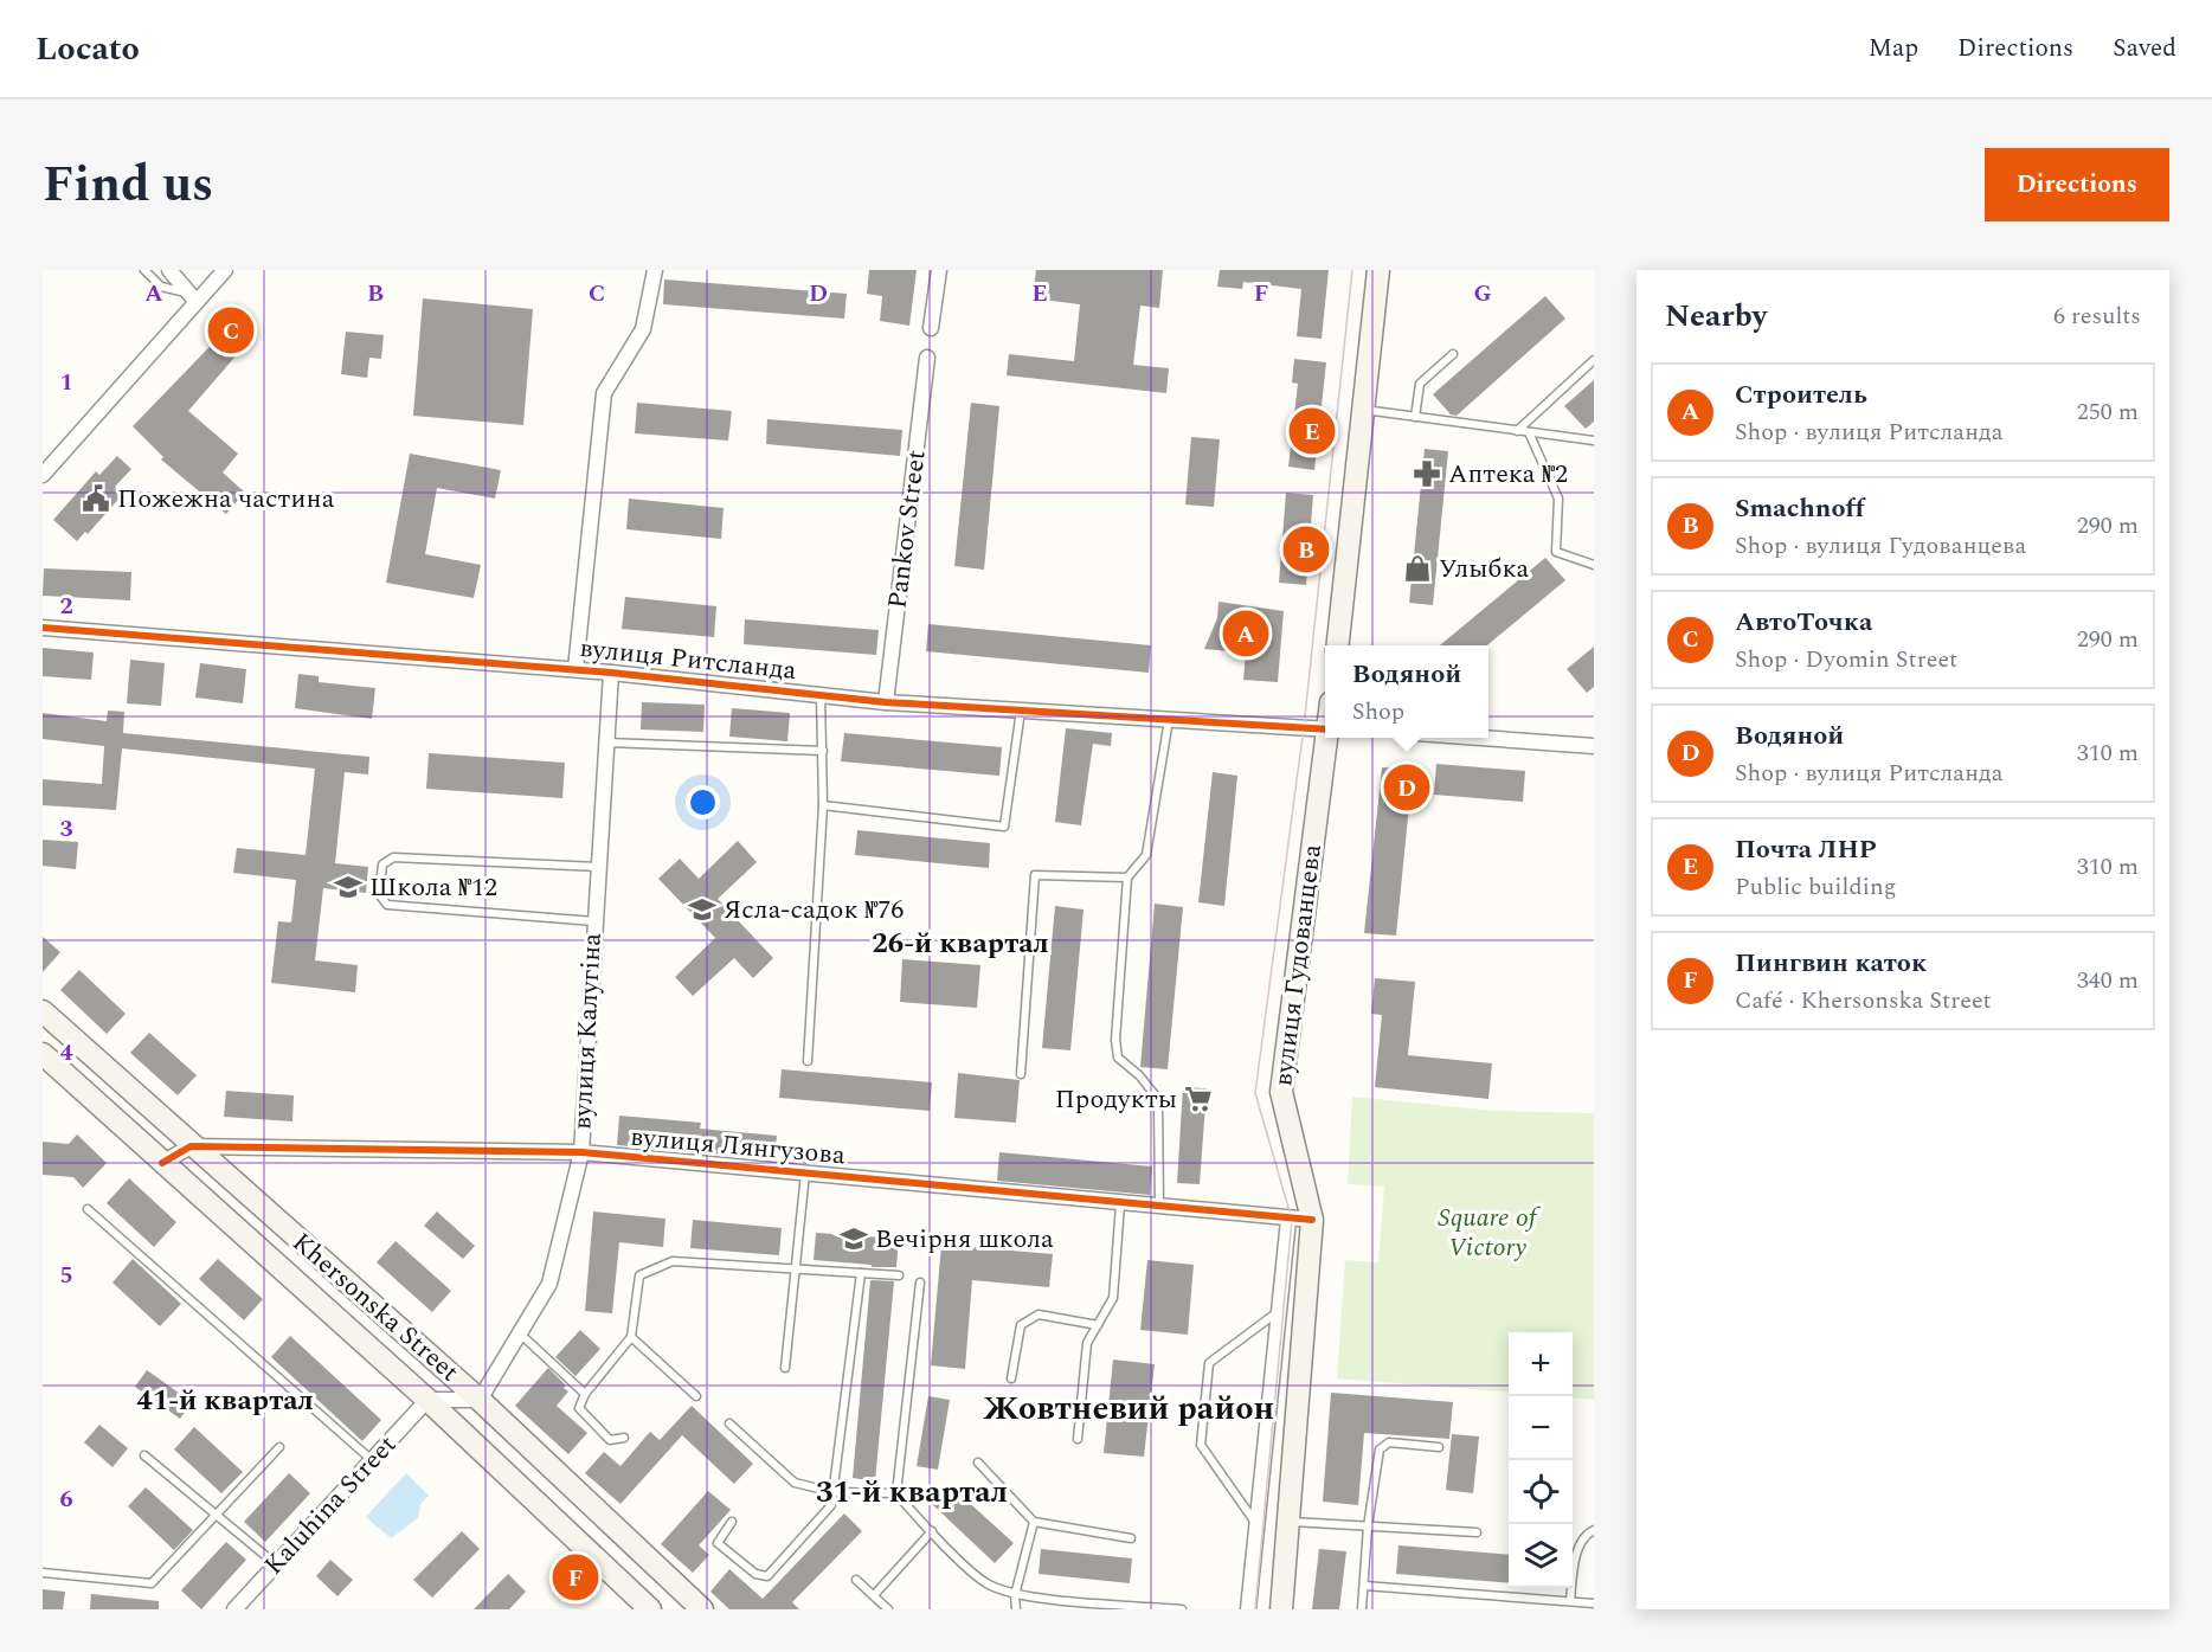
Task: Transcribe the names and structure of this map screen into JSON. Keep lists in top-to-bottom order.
{
  "streets": {
    "street": [
      "Pankov Street",
      "вулиця Ритсланда",
      "вулиця Гудованцева",
      "вулиця Калугіна",
      "вулиця Лянгузова",
      "Khersonska Street",
      "Kaluhina Street"
    ]
  },
  "crossings": [
    ["Pankov Street", "вулиця Ритсланда"],
    ["вулиця Ритсланда", "вулиця Калугіна"],
    ["вулиця Гудованцева", "вулиця Лянгузова"],
    ["вулиця Калугіна", "вулиця Лянгузова"],
    ["вулиця Калугіна", "Khersonska Street"],
    ["вулиця Лянгузова", "Khersonska Street"],
    ["Khersonska Street", "Kaluhina Street"]
  ],
  "districts": [
    "26-й квартал",
    "41-й квартал",
    "Жовтневий район",
    "31-й квартал"
  ],
  "parks": ["Square of Victory"],
  "places": {
    "pharmacy": ["Аптека №2"],
    "public building": ["Пожежна частина"],
    "shop": ["Улыбка"],
    "school or university": ["Школа №12", "Ясла-садок №76", "Вечірня школа"],
    "supermarket": ["Продукты"]
  },
  "page": {
    "header": "Locato",
    "nav": ["Map", "Directions", "Saved"],
    "title": "Find us",
    "buttons": "Directions",
    "heading": ["Nearby", "6 results"],
    "pins": [
      "C",
      "E",
      "B",
      "A",
      "D",
      "F"
    ],
    "list": [
      {
        "mark": "A",
        "name": "Строитель",
        "note": "Shop · вулиця Ритсланда",
        "value": "250 m"
      },
      {
        "mark": "B",
        "name": "Smachnoff",
        "note": "Shop · вулиця Гудованцева",
        "value": "290 m"
      },
      {
        "mark": "C",
        "name": "АвтоТочка",
        "note": "Shop · Dyomin Street",
        "value": "290 m"
      },
      {
        "mark": "D",
        "name": "Водяной",
        "note": "Shop · вулиця Ритсланда",
        "value": "310 m"
      },
      {
        "mark": "E",
        "name": "Почта ЛНР",
        "note": "Public building",
        "value": "310 m"
      },
      {
        "mark": "F",
        "name": "Пингвин каток",
        "note": "Café · Khersonska Street",
        "value": "340 m"
      }
    ],
    "popup": ["Водяной", "Shop"],
    "map_buttons": ["+", "−"]
  },
  "grid": {
    "columns": [
      "A",
      "B",
      "C",
      "D",
      "E",
      "F",
      "G"
    ],
    "rows": [
      "1",
      "2",
      "3",
      "4",
      "5",
      "6"
    ]
  }
}
